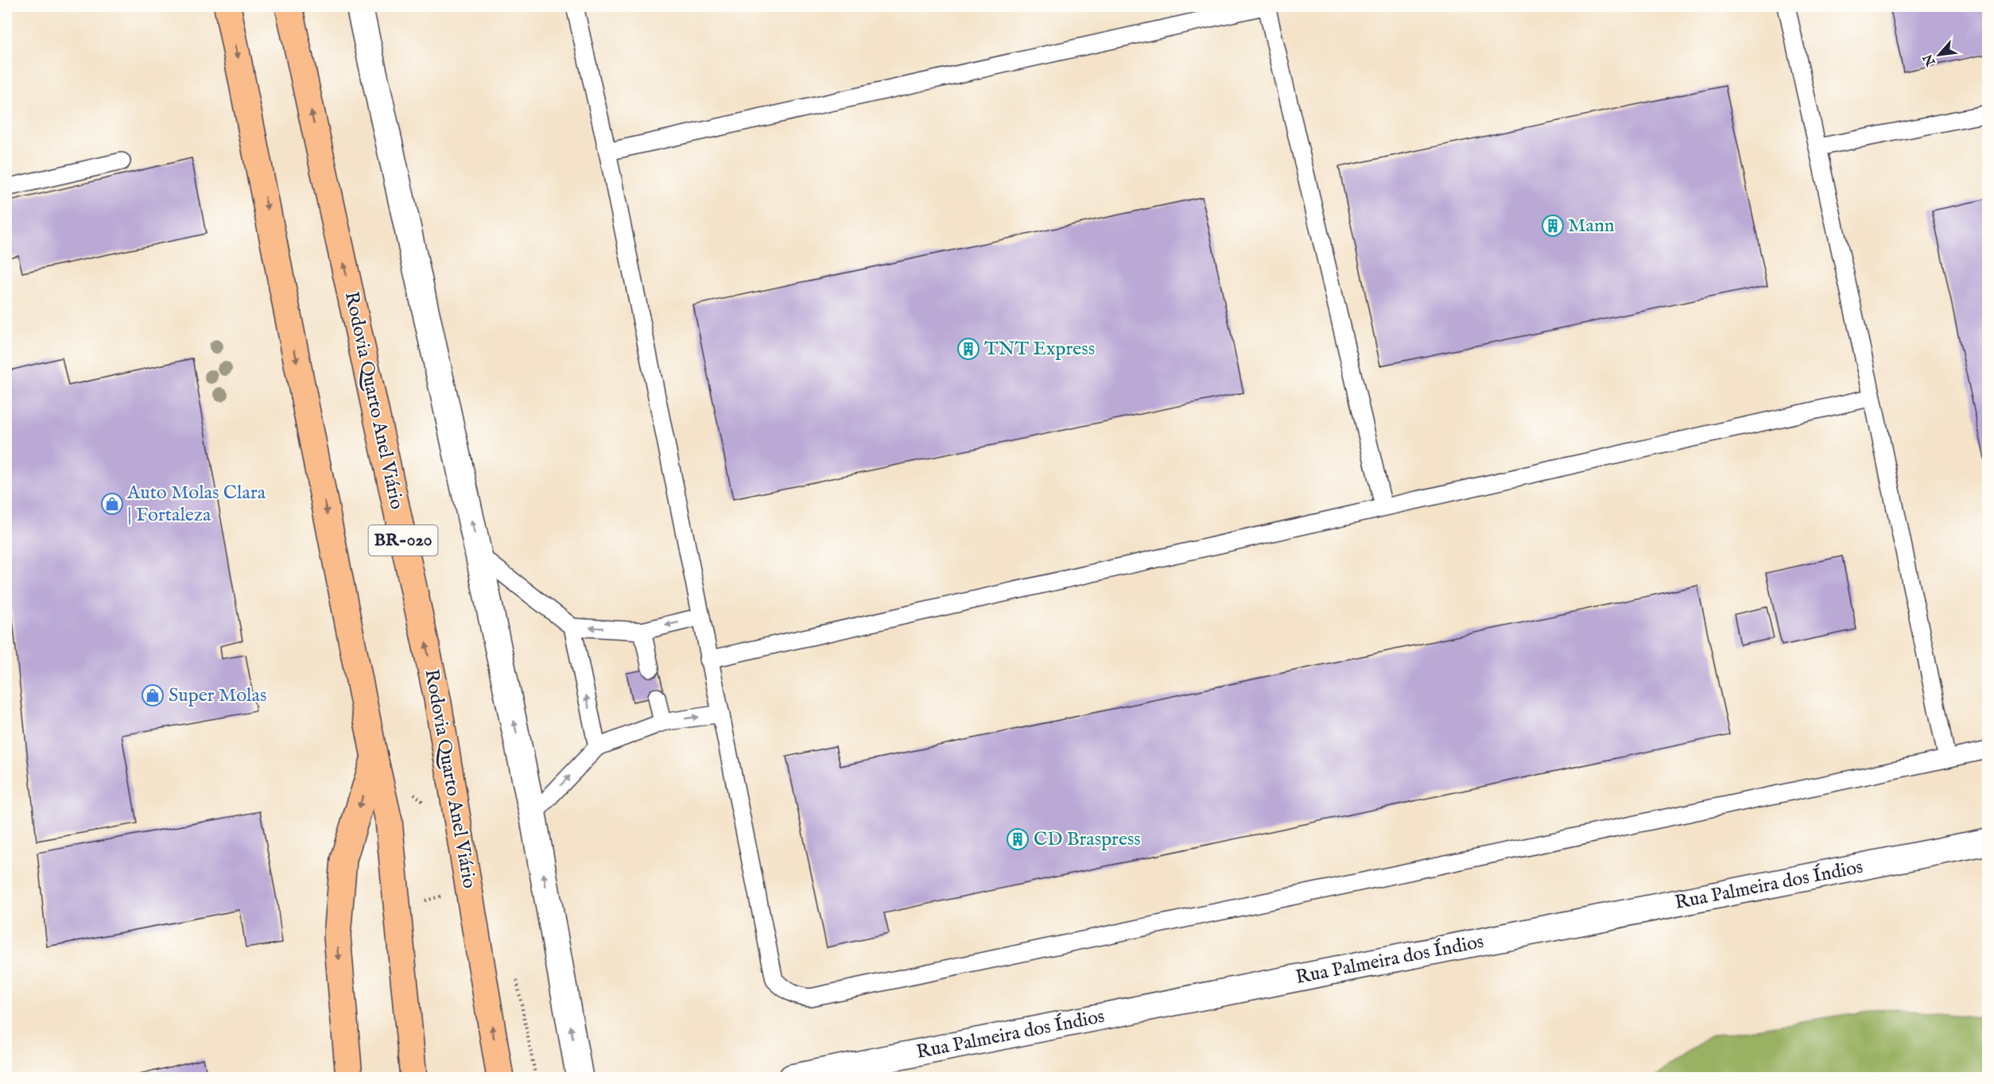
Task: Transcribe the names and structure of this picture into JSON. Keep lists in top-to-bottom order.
{
  "streets": {
    "main road": ["Rodovia Quarto Anel Viário", "BR-020"],
    "street": ["Rua Palmeira dos Índios"]
  },
  "places": {
    "building": ["Mann", "TNT Express", "CD Braspress"],
    "shop": ["Auto Molas Clara | Fortaleza", "Super Molas"]
  },
  "north": "bottom left"
}
